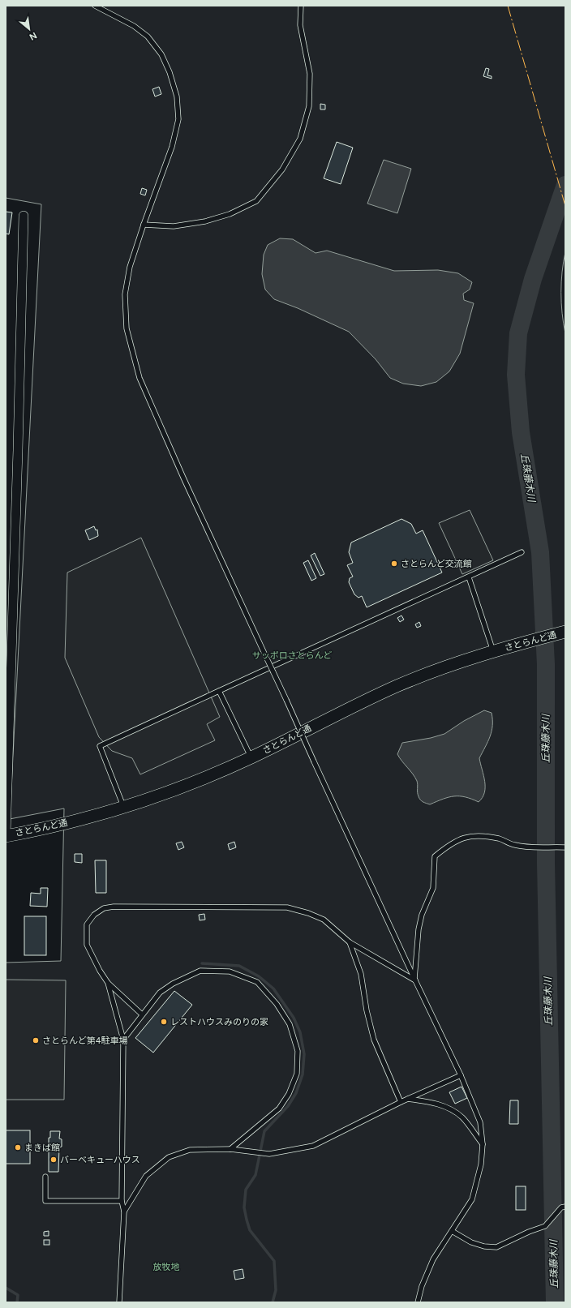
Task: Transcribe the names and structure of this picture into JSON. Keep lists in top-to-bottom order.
{
  "streets": {
    "street": ["さとらんど通"]
  },
  "water": ["丘珠藤木川"],
  "parks": ["サッポロさとらんど", "放牧地"],
  "places": [
    "さとらんど交流館",
    "レストハウスみのりの家",
    "さとらんど第4駐車場",
    "まきば館",
    "バーベキューハウス"
  ],
  "north": "bottom right"
}
